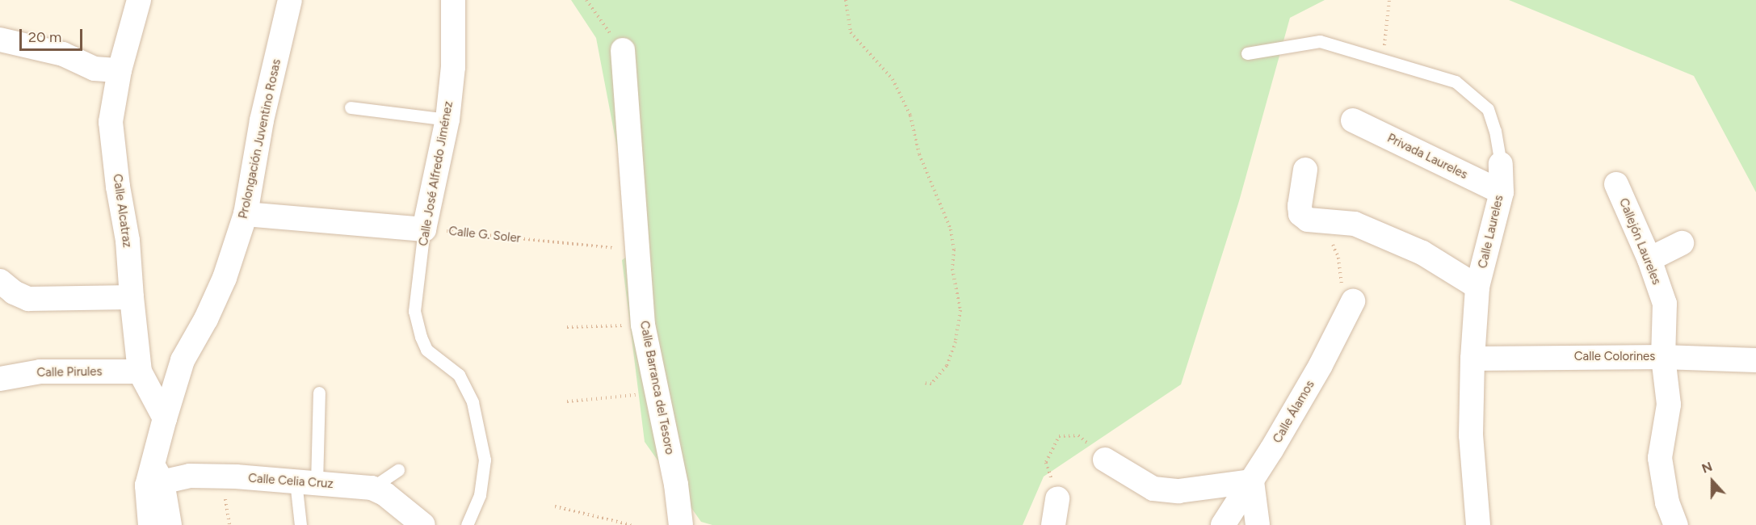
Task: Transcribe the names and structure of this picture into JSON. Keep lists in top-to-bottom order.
{
  "streets": {
    "street": [
      "Prolongación Juventino Rosas",
      "Privada Laureles",
      "Calle José Alfredo Jiménez",
      "Calle Alcatraz",
      "Calle Laureles",
      "Callejón Laureles",
      "Calle Colorines",
      "Calle Pirules",
      "Calle Barranca del Tesoro",
      "Calle Álamos",
      "Calle Celia Cruz"
    ],
    "path": ["Calle G. Soler"]
  },
  "crossings": [
    ["Prolongación Juventino Rosas", "Calle Alcatraz"],
    ["Prolongación Juventino Rosas", "Calle Celia Cruz"],
    ["Privada Laureles", "Calle Laureles"],
    ["Calle José Alfredo Jiménez", "Calle G. Soler"],
    ["Calle Alcatraz", "Calle Pirules"],
    ["Calle Laureles", "Calle Colorines"],
    ["Calle G. Soler", "Calle Barranca del Tesoro"],
    ["Callejón Laureles", "Calle Colorines"]
  ],
  "scale_bar": "20 m",
  "north": "top"
}
